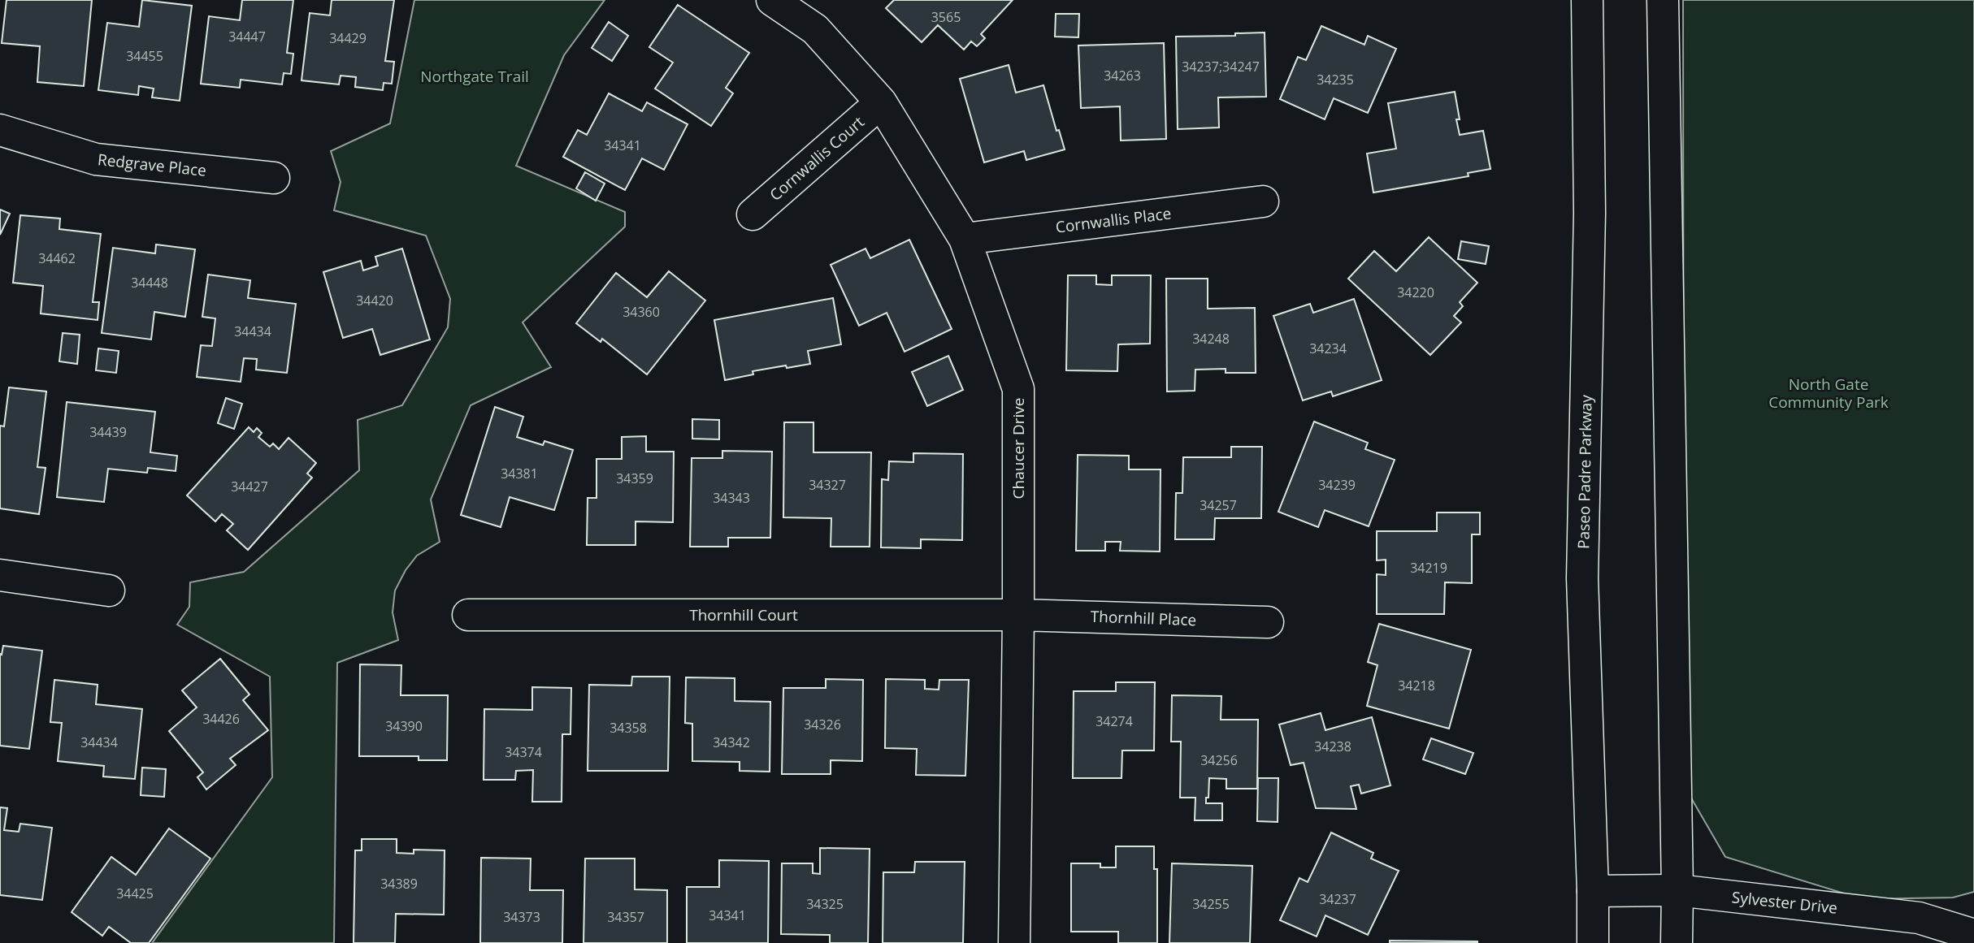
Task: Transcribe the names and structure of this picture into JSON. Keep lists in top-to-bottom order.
{
  "streets": {
    "street": [
      "Cornwallis Court",
      "Redgrave Place",
      "Cornwallis Place",
      "Chaucer Drive",
      "Paseo Padre Parkway",
      "Thornhill Court",
      "Thornhill Place",
      "Sylvester Drive"
    ]
  },
  "crossings": [
    ["Cornwallis Court", "Chaucer Drive"],
    ["Cornwallis Place", "Chaucer Drive"],
    ["Chaucer Drive", "Thornhill Court"],
    ["Chaucer Drive", "Thornhill Place"],
    ["Paseo Padre Parkway", "Sylvester Drive"],
    ["Thornhill Court", "Thornhill Place"]
  ],
  "parks": ["Northgate Trail", "North Gate Community Park"],
  "house_numbers": [
    "3565",
    "34447",
    "34429",
    "34455",
    "34237;34247",
    "34263",
    "34235",
    "34341",
    "34462",
    "34448",
    "34220",
    "34420",
    "34360",
    "34434",
    "34248",
    "34234",
    "34439",
    "34381",
    "34359",
    "34327",
    "34239",
    "34427",
    "34343",
    "34257",
    "34219",
    "34218",
    "34426",
    "34274",
    "34326",
    "34390",
    "34358",
    "34434",
    "34342",
    "34238",
    "34374",
    "34256",
    "34389",
    "34425",
    "34237",
    "34325",
    "34255",
    "34341",
    "34373",
    "34357"
  ]
}
